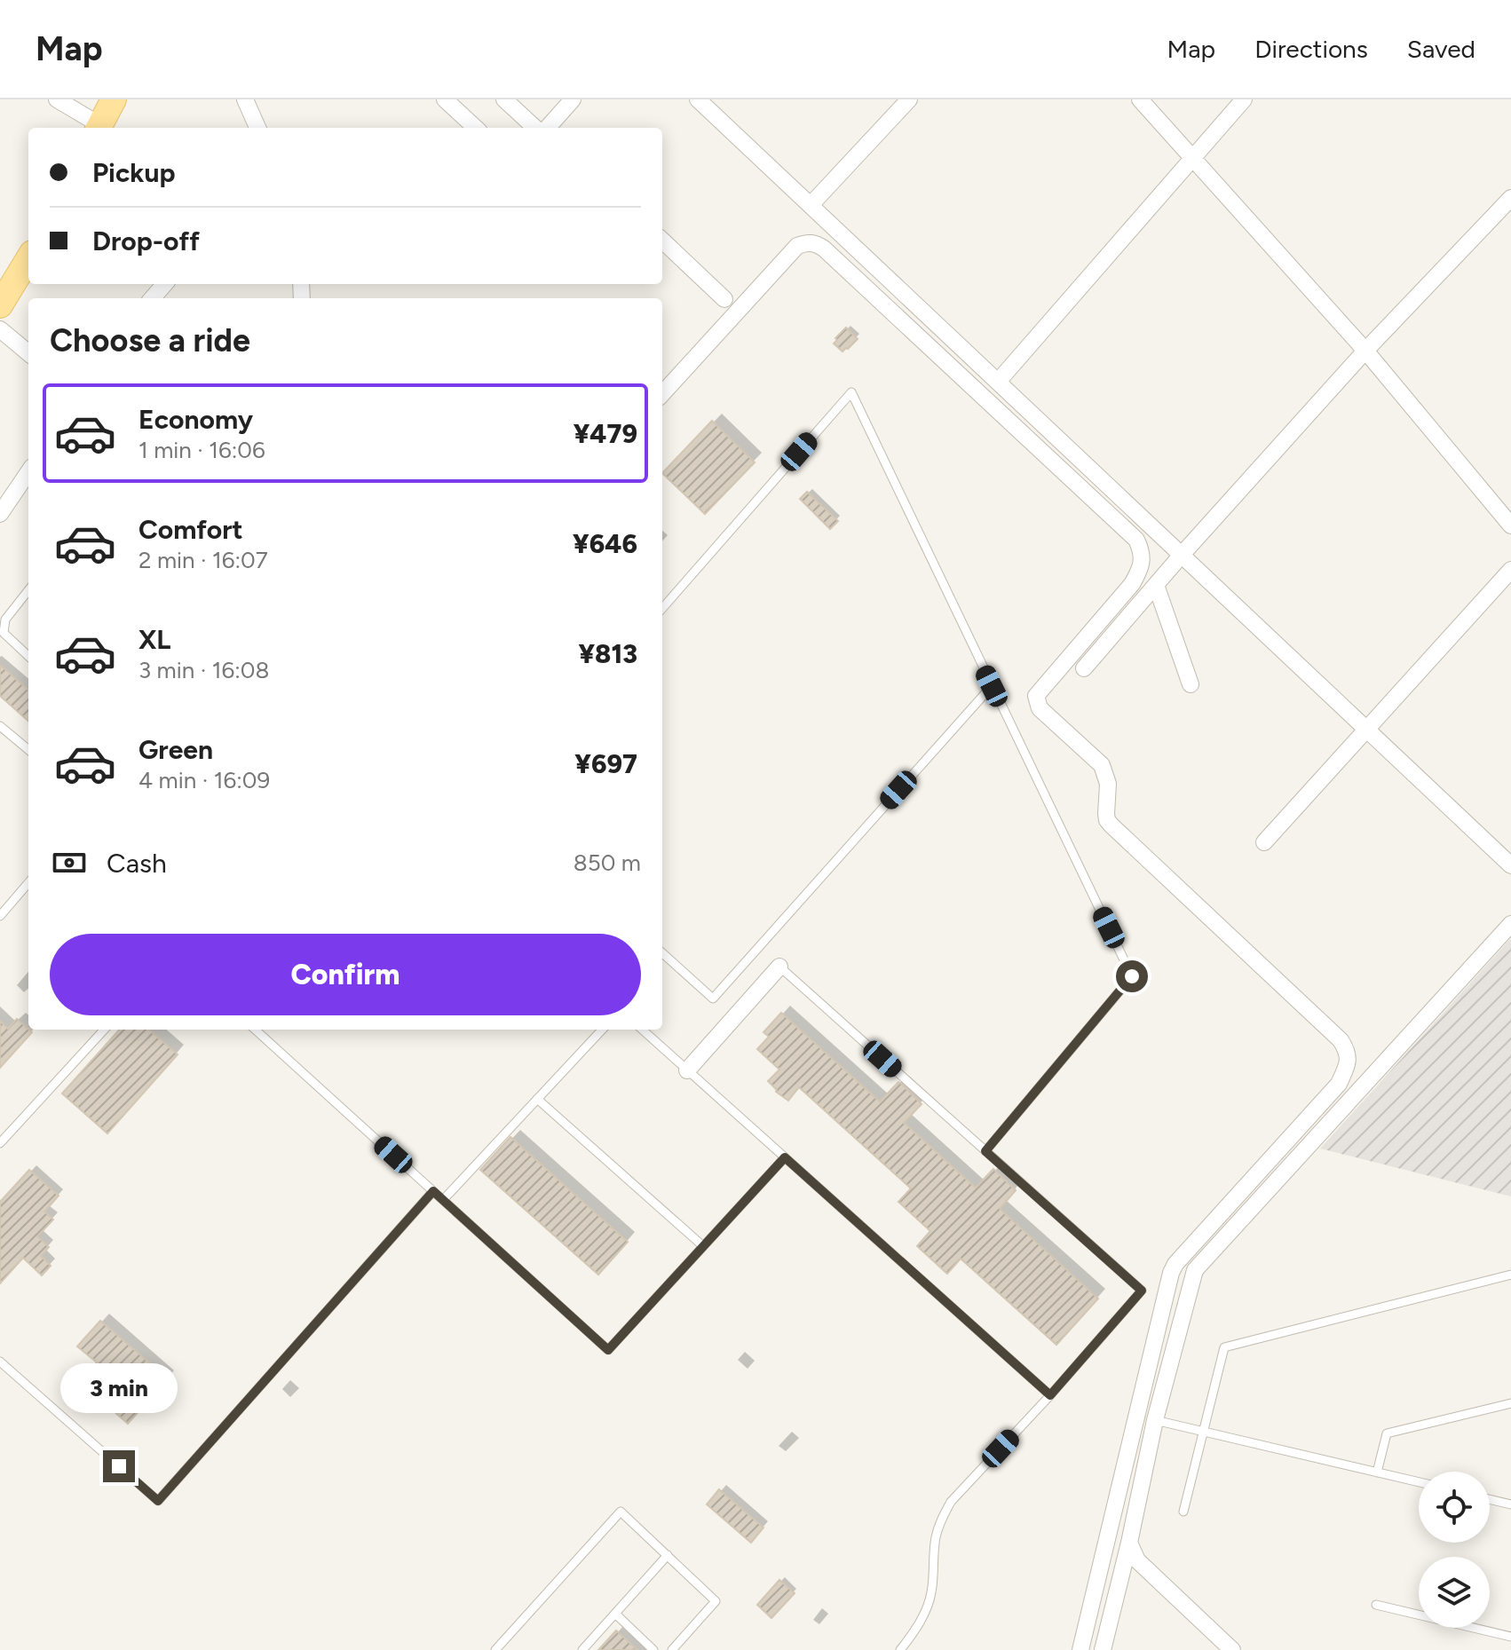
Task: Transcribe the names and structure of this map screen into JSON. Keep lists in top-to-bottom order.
{
  "page": {
    "header": "Map",
    "nav": ["Map", "Directions", "Saved"],
    "banner": ["Pickup", "Drop-off"],
    "heading": "Choose a ride",
    "list": [
      {
        "name": "Economy",
        "note": "1 min · 16:06",
        "value": "¥479"
      },
      {
        "name": "Comfort",
        "note": "2 min · 16:07",
        "value": "¥646"
      },
      {
        "name": "XL",
        "note": "3 min · 16:08",
        "value": "¥813"
      },
      {
        "name": "Green",
        "note": "4 min · 16:09",
        "value": "¥697"
      }
    ],
    "pay": ["Cash", "850 m"],
    "buttons": "Confirm",
    "bubble": "3 min"
  }
}
